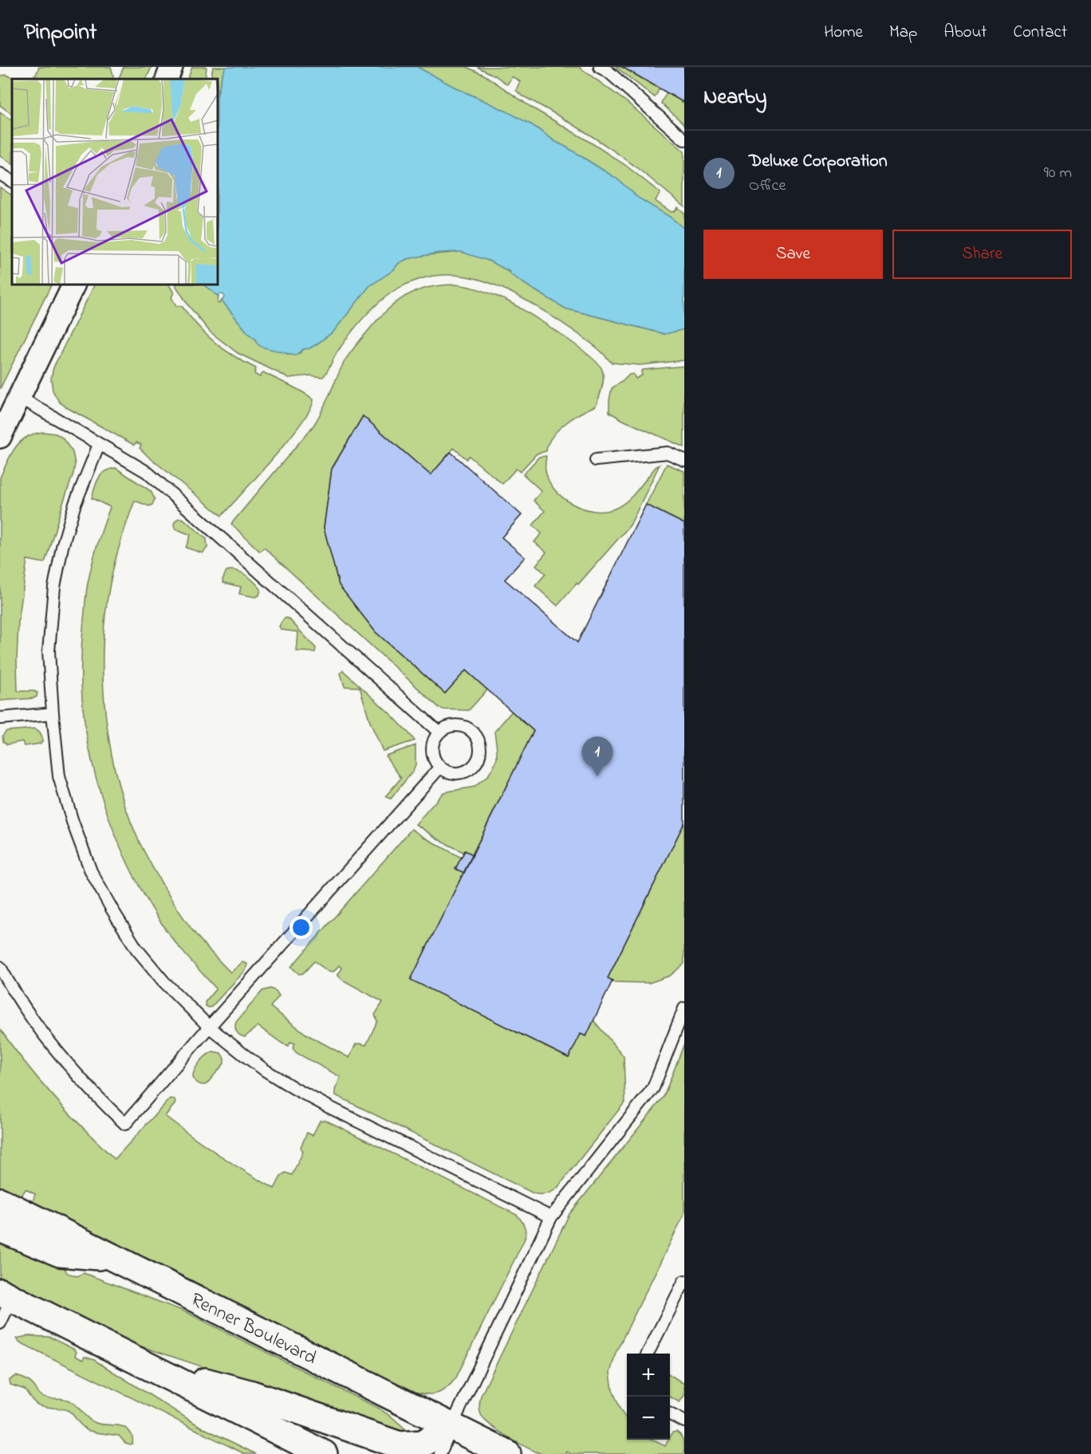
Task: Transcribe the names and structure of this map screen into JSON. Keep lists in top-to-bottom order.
{
  "streets": {
    "main road": ["Renner Boulevard"]
  },
  "page": {
    "header": "Pinpoint",
    "nav": [
      "Home",
      "Map",
      "About",
      "Contact"
    ],
    "heading": "Nearby",
    "list": [
      {
        "mark": "1",
        "name": "Deluxe Corporation",
        "note": "Office",
        "value": "90 m"
      }
    ],
    "buttons": ["Save", "Share"],
    "pins": "1",
    "map_buttons": ["+", "−"]
  }
}
